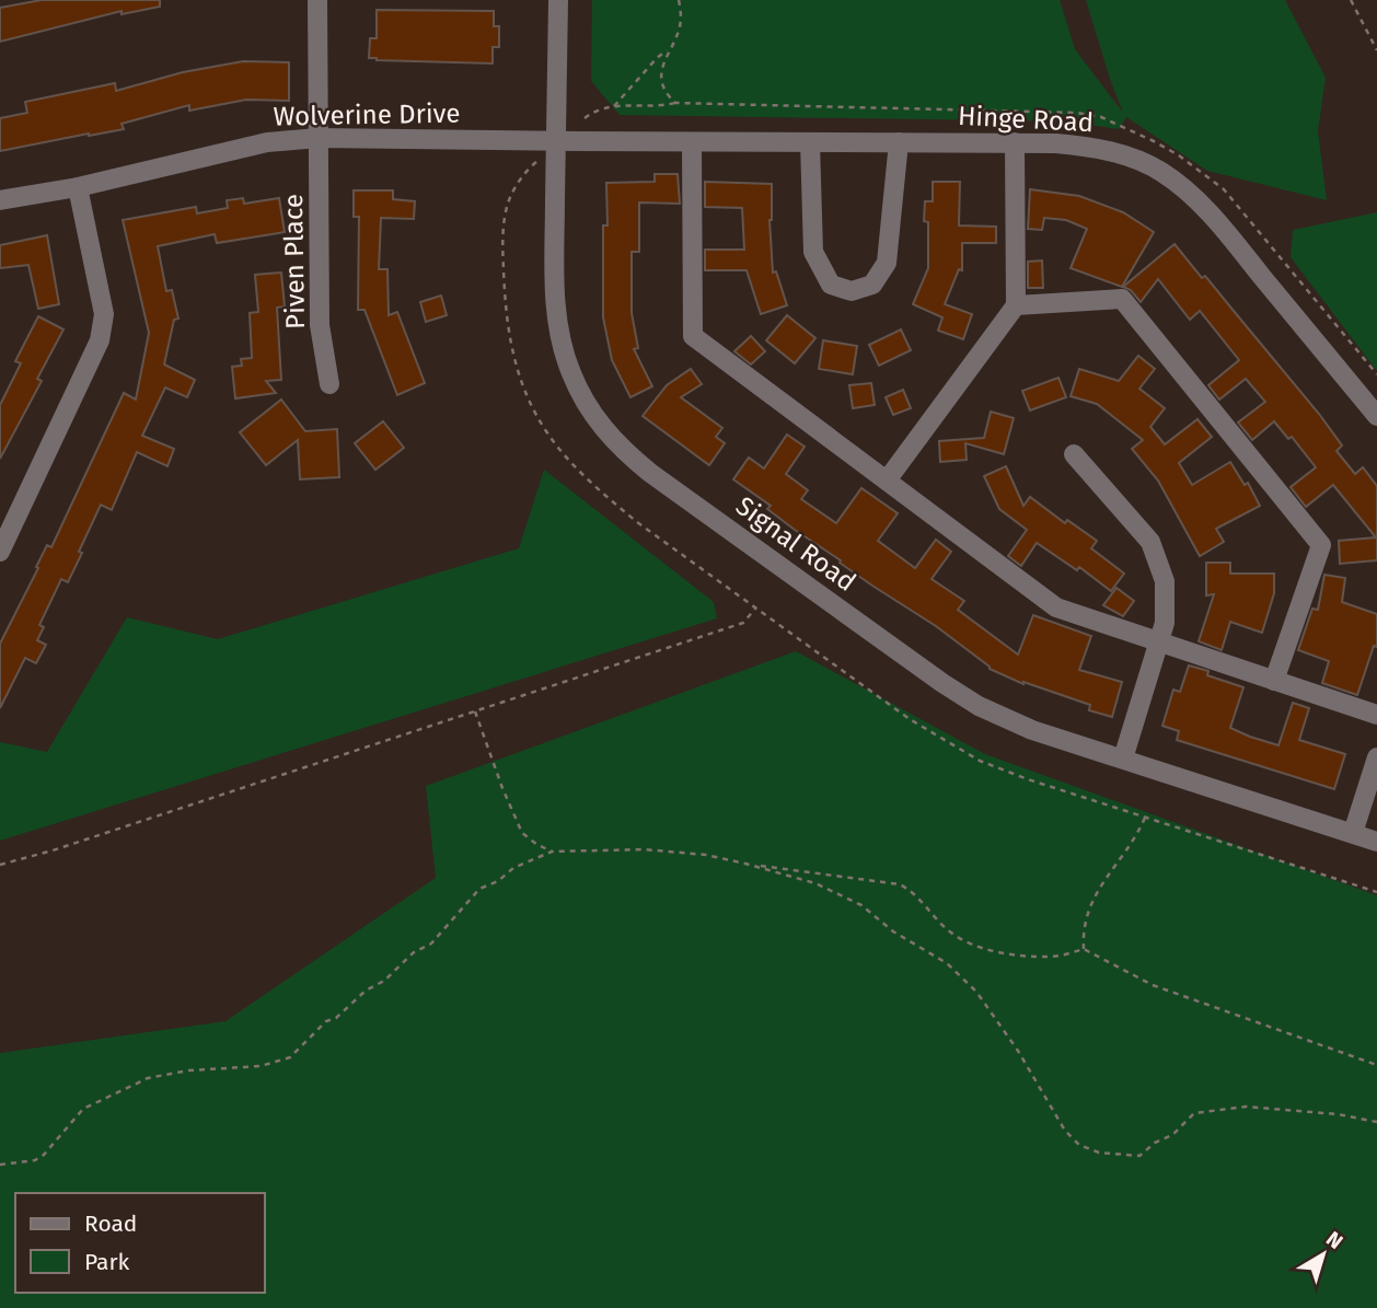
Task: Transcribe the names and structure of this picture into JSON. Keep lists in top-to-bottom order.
{
  "streets": {
    "street": [
      "Wolverine Drive",
      "Hinge Road",
      "Piven Place",
      "Signal Road"
    ]
  },
  "crossings": [
    ["Wolverine Drive", "Hinge Road"],
    ["Wolverine Drive", "Piven Place"],
    ["Wolverine Drive", "Signal Road"],
    ["Hinge Road", "Signal Road"]
  ],
  "legend": ["Road", "Park"],
  "north": "top right"
}
